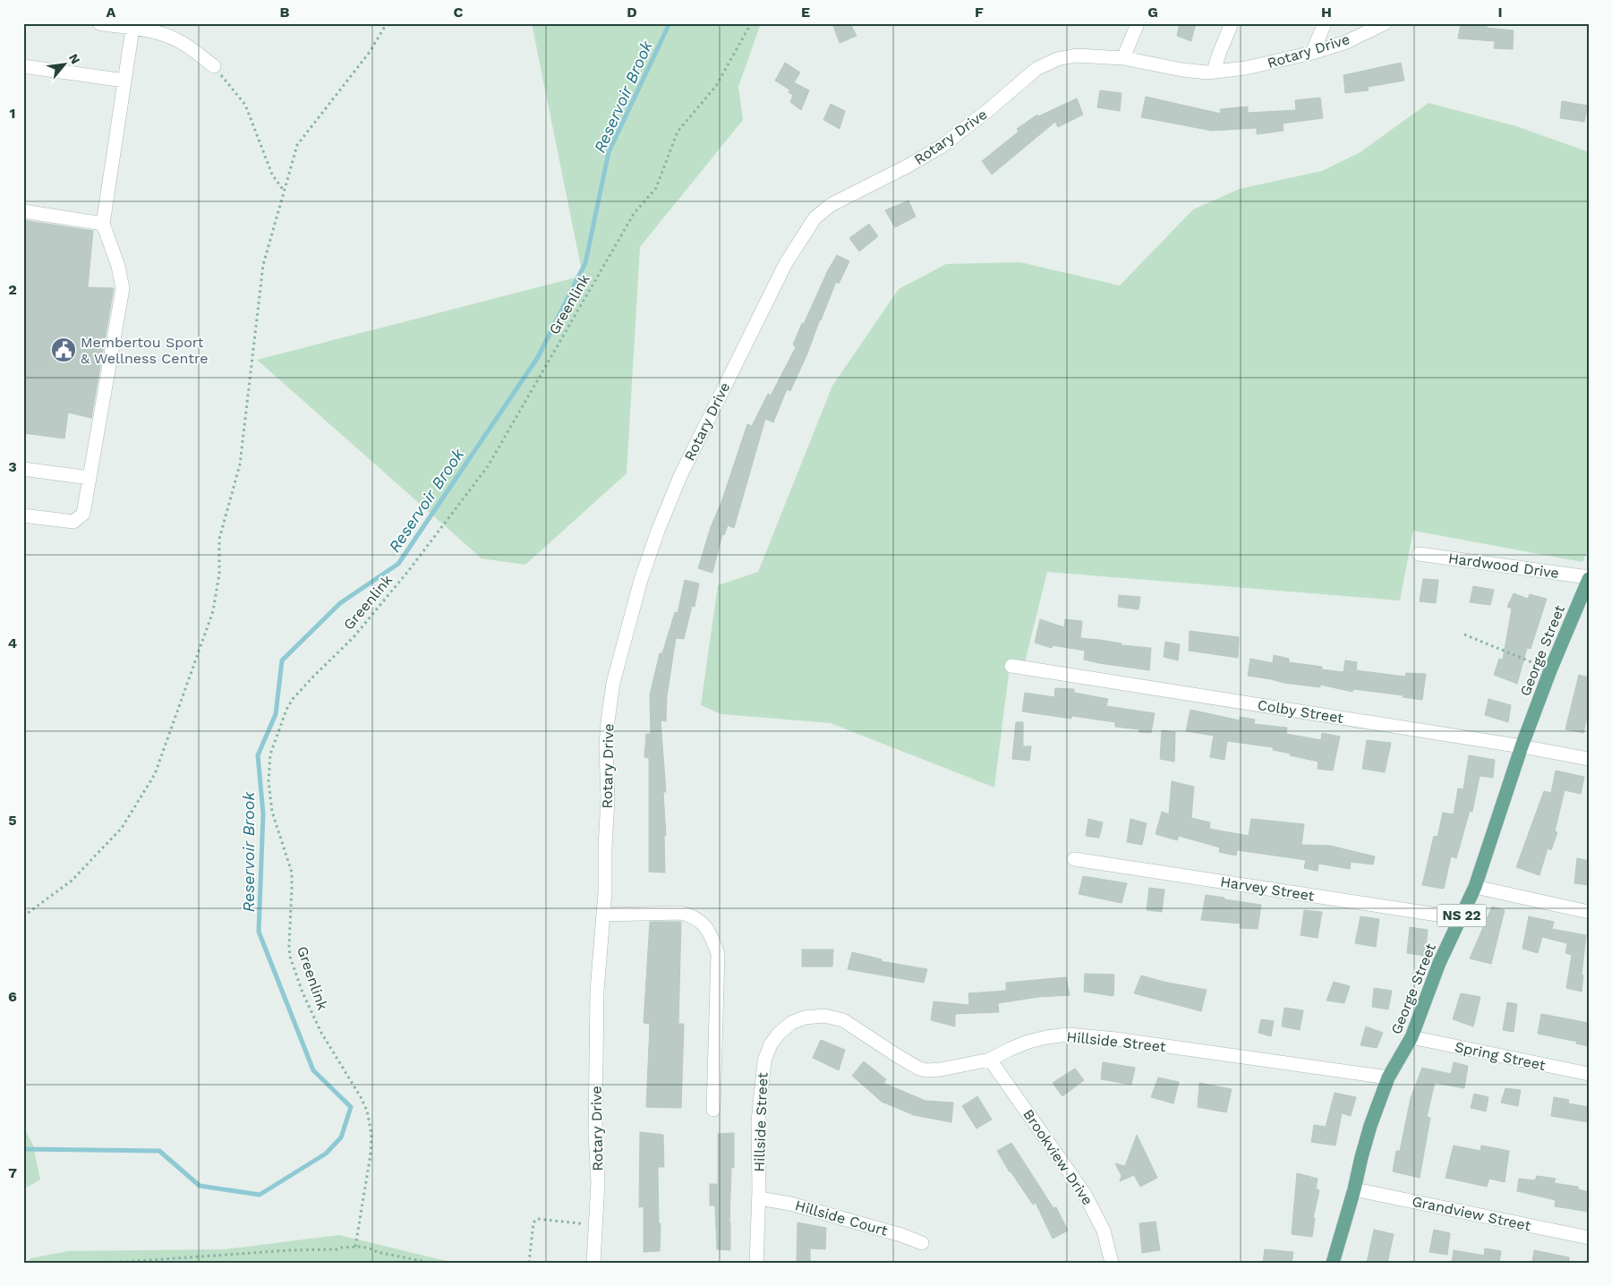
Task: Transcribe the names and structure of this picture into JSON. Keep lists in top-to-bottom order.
{
  "streets": {
    "main road": ["George Street", "NS 22"],
    "street": [
      "Rotary Drive",
      "Hardwood Drive",
      "Colby Street",
      "Harvey Street",
      "Hillside Street",
      "Spring Street",
      "Brookview Drive",
      "Grandview Street",
      "Hillside Court"
    ],
    "path": ["Greenlink"]
  },
  "crossings": [
    ["Hardwood Drive", "George Street"],
    ["George Street", "Colby Street"],
    ["George Street", "Harvey Street"],
    ["George Street", "Hillside Street"],
    ["George Street", "Spring Street"],
    ["George Street", "Grandview Street"],
    ["Hillside Street", "Brookview Drive"],
    ["Hillside Street", "Hillside Court"]
  ],
  "water": ["Reservoir Brook"],
  "places": {
    "public building": ["Membertou Sport & Wellness Centre"]
  },
  "north": "top right",
  "grid": {
    "columns": [
      "A",
      "B",
      "C",
      "D",
      "E",
      "F",
      "G",
      "H",
      "I"
    ],
    "rows": [
      "1",
      "2",
      "3",
      "4",
      "5",
      "6",
      "7"
    ]
  }
}
